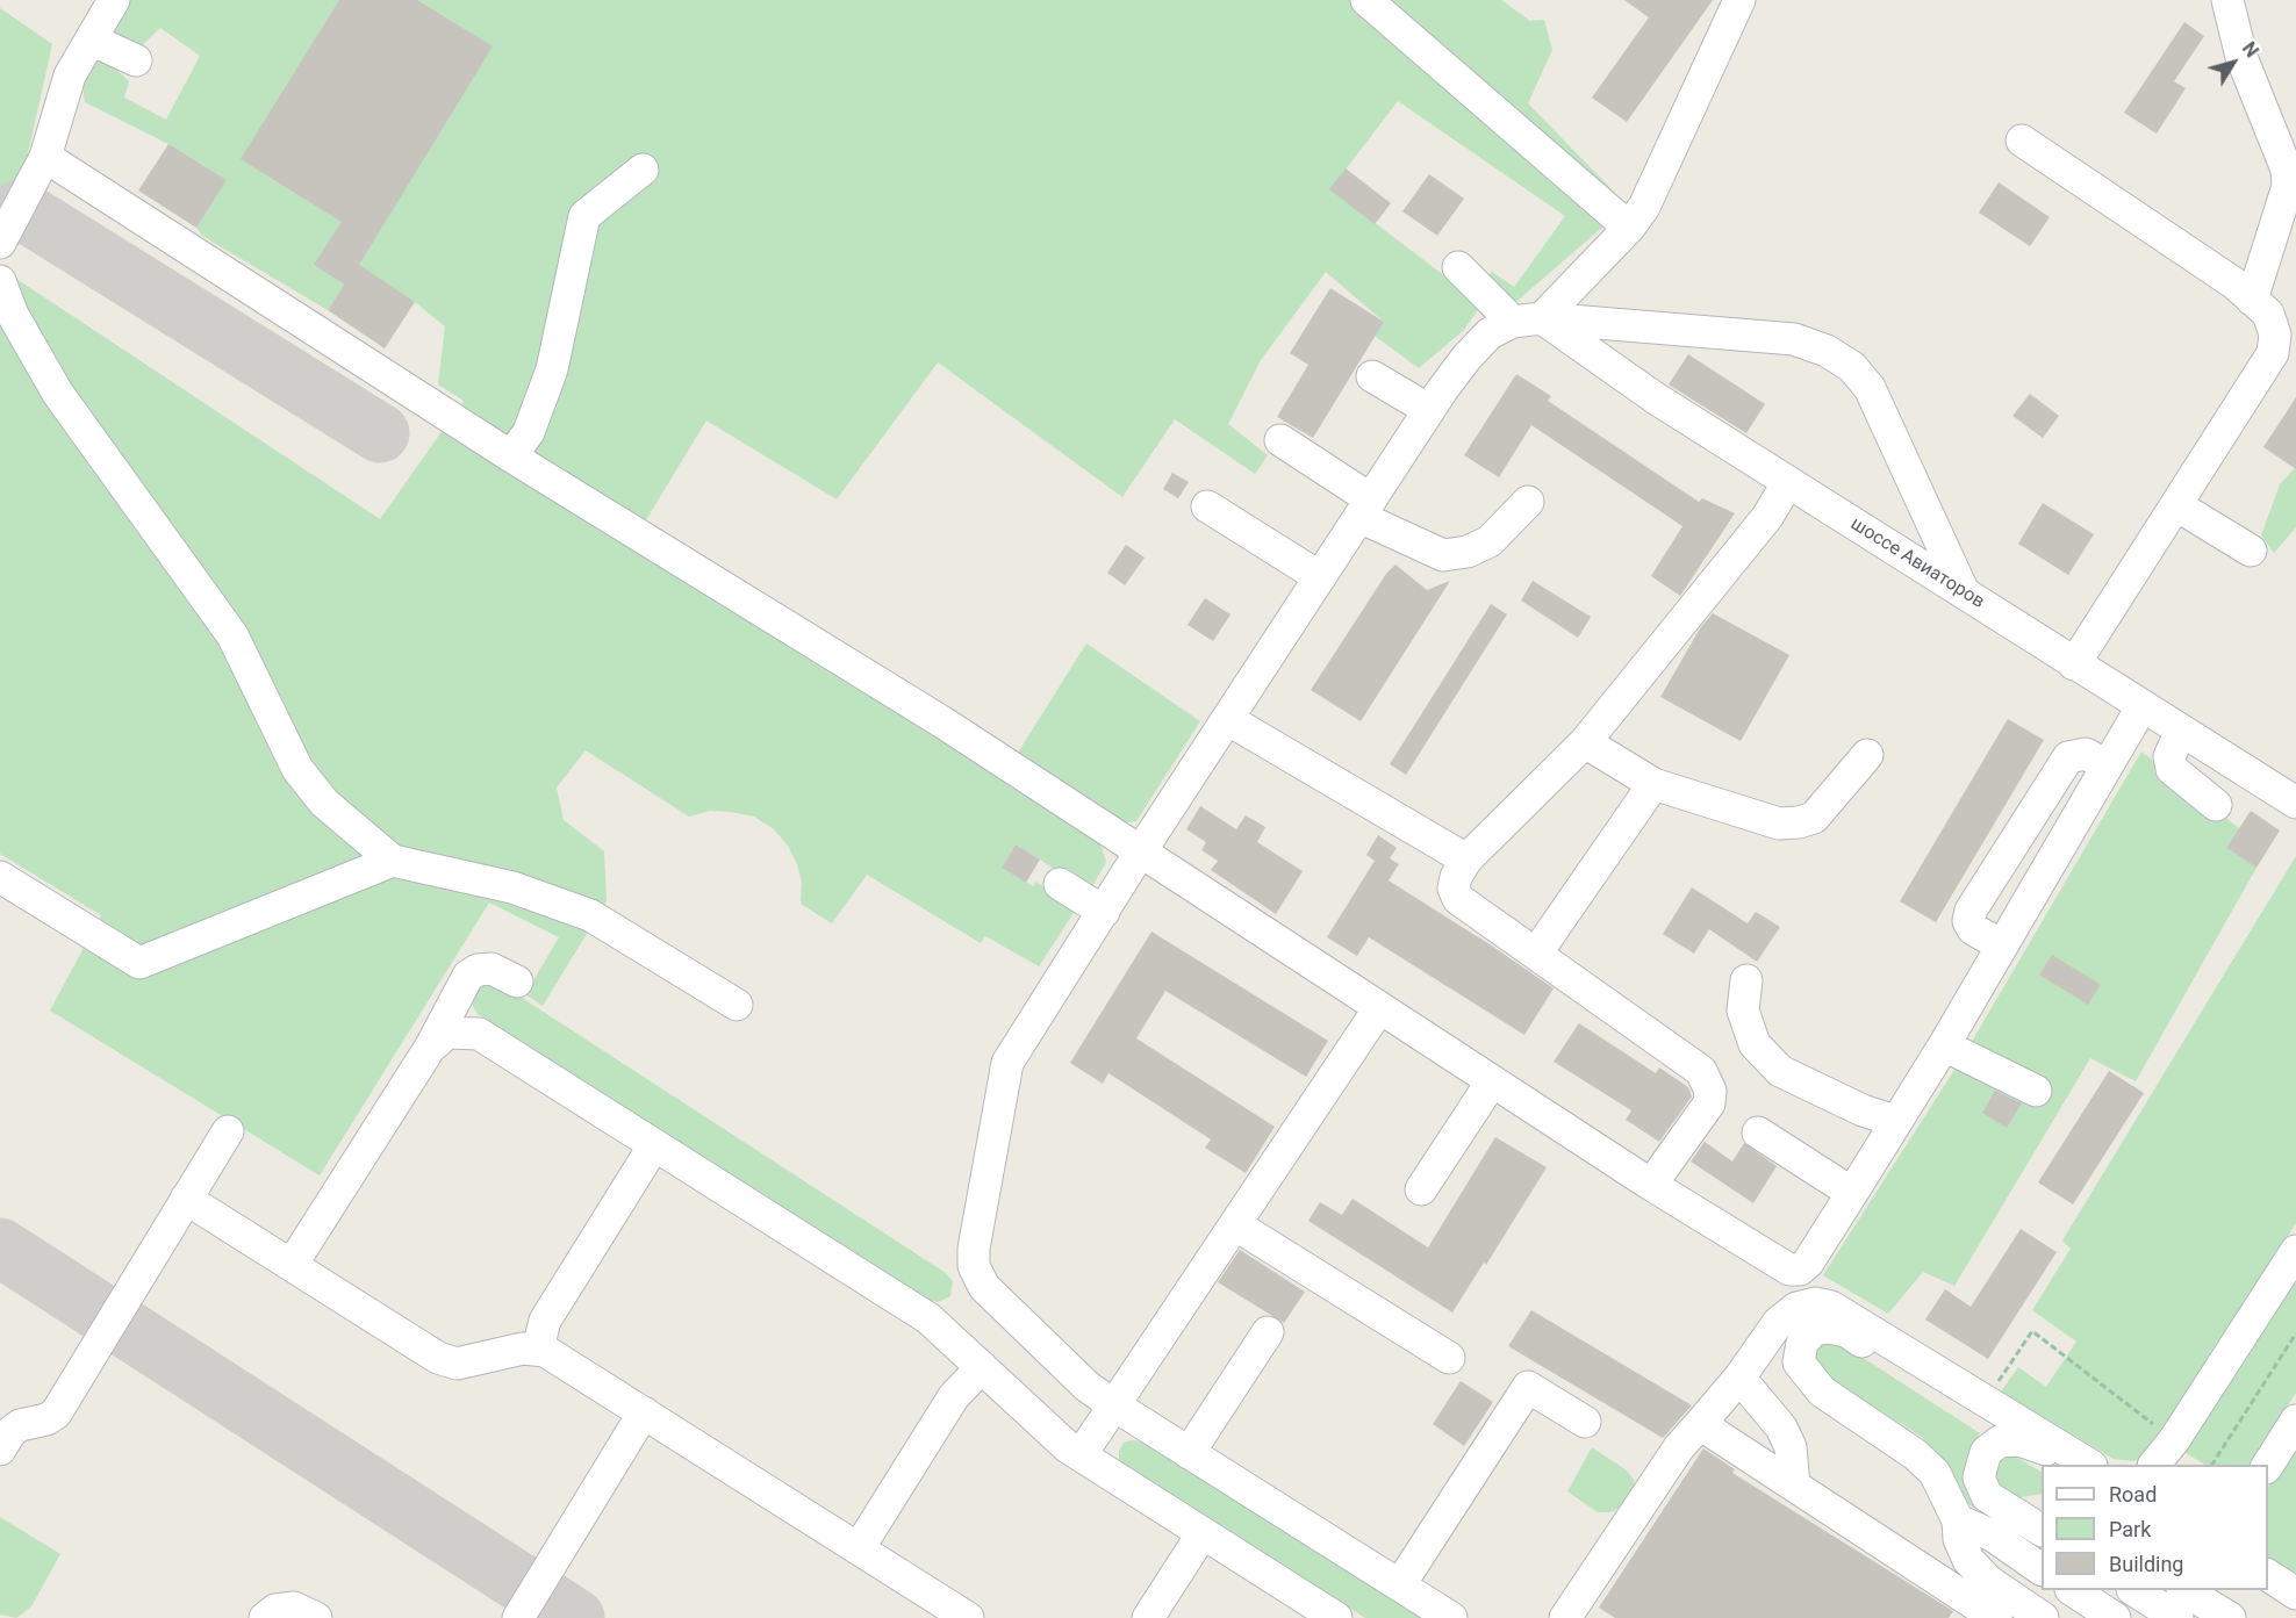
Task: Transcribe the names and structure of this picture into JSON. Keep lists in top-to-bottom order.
{
  "streets": {
    "street": ["шоссе Авиаторов"]
  },
  "legend": ["Road", "Park", "Building"],
  "north": "top right"
}
